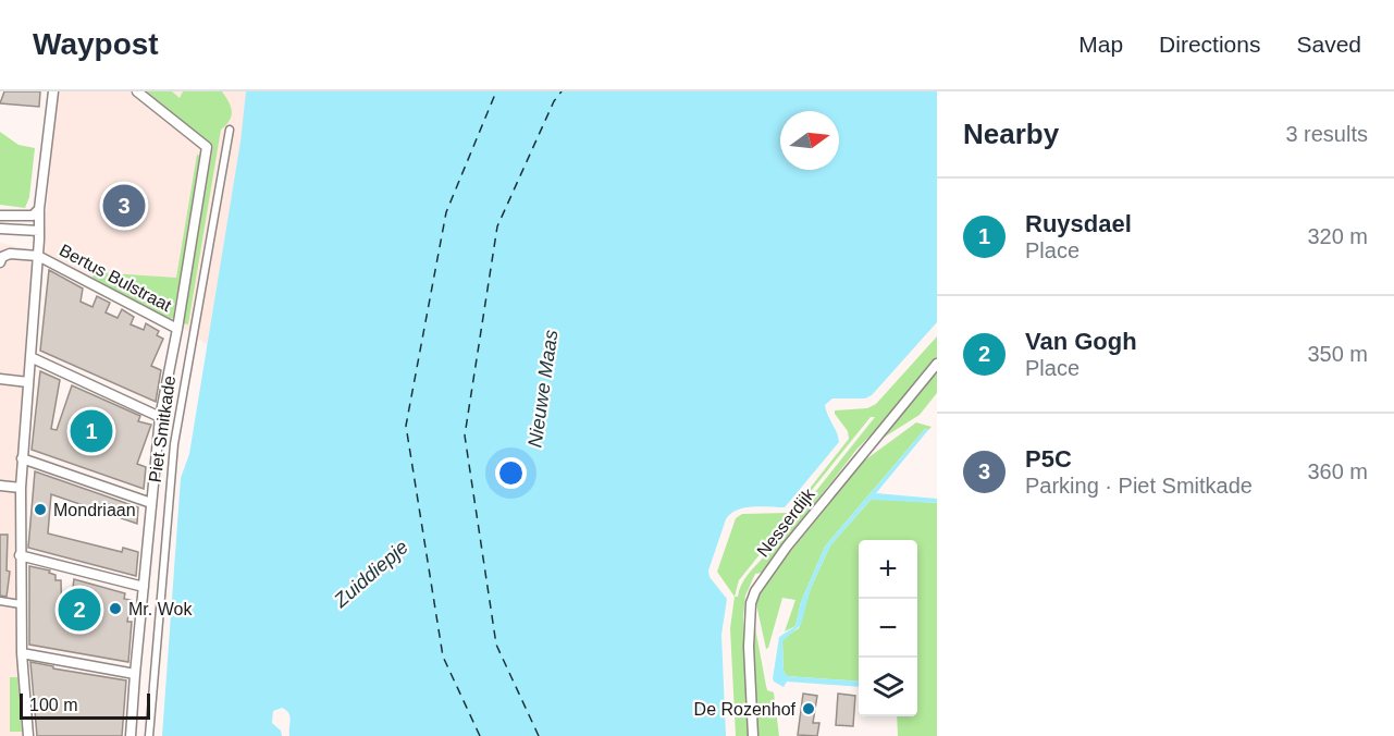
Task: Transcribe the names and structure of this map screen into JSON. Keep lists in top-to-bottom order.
{
  "streets": {
    "street": ["Bertus Bulstraat", "Piet Smitkade", "Nesserdijk"]
  },
  "crossings": [
    ["Bertus Bulstraat", "Piet Smitkade"]
  ],
  "water": ["Nieuwe Maas", "Zuiddiepje"],
  "places": ["Mondriaan", "Mr. Wok", "De Rozenhof"],
  "scale_bar": "100 m",
  "north": "right",
  "page": {
    "header": "Waypost",
    "nav": ["Map", "Directions", "Saved"],
    "heading": ["Nearby", "3 results"],
    "list": [
      {
        "mark": "1",
        "name": "Ruysdael",
        "note": "Place",
        "value": "320 m"
      },
      {
        "mark": "2",
        "name": "Van Gogh",
        "note": "Place",
        "value": "350 m"
      },
      {
        "mark": "3",
        "name": "P5C",
        "note": "Parking · Piet Smitkade",
        "value": "360 m"
      }
    ],
    "pins": ["3", "1", "2"],
    "map_buttons": ["+", "−"],
    "scale": "100 m"
  }
}
